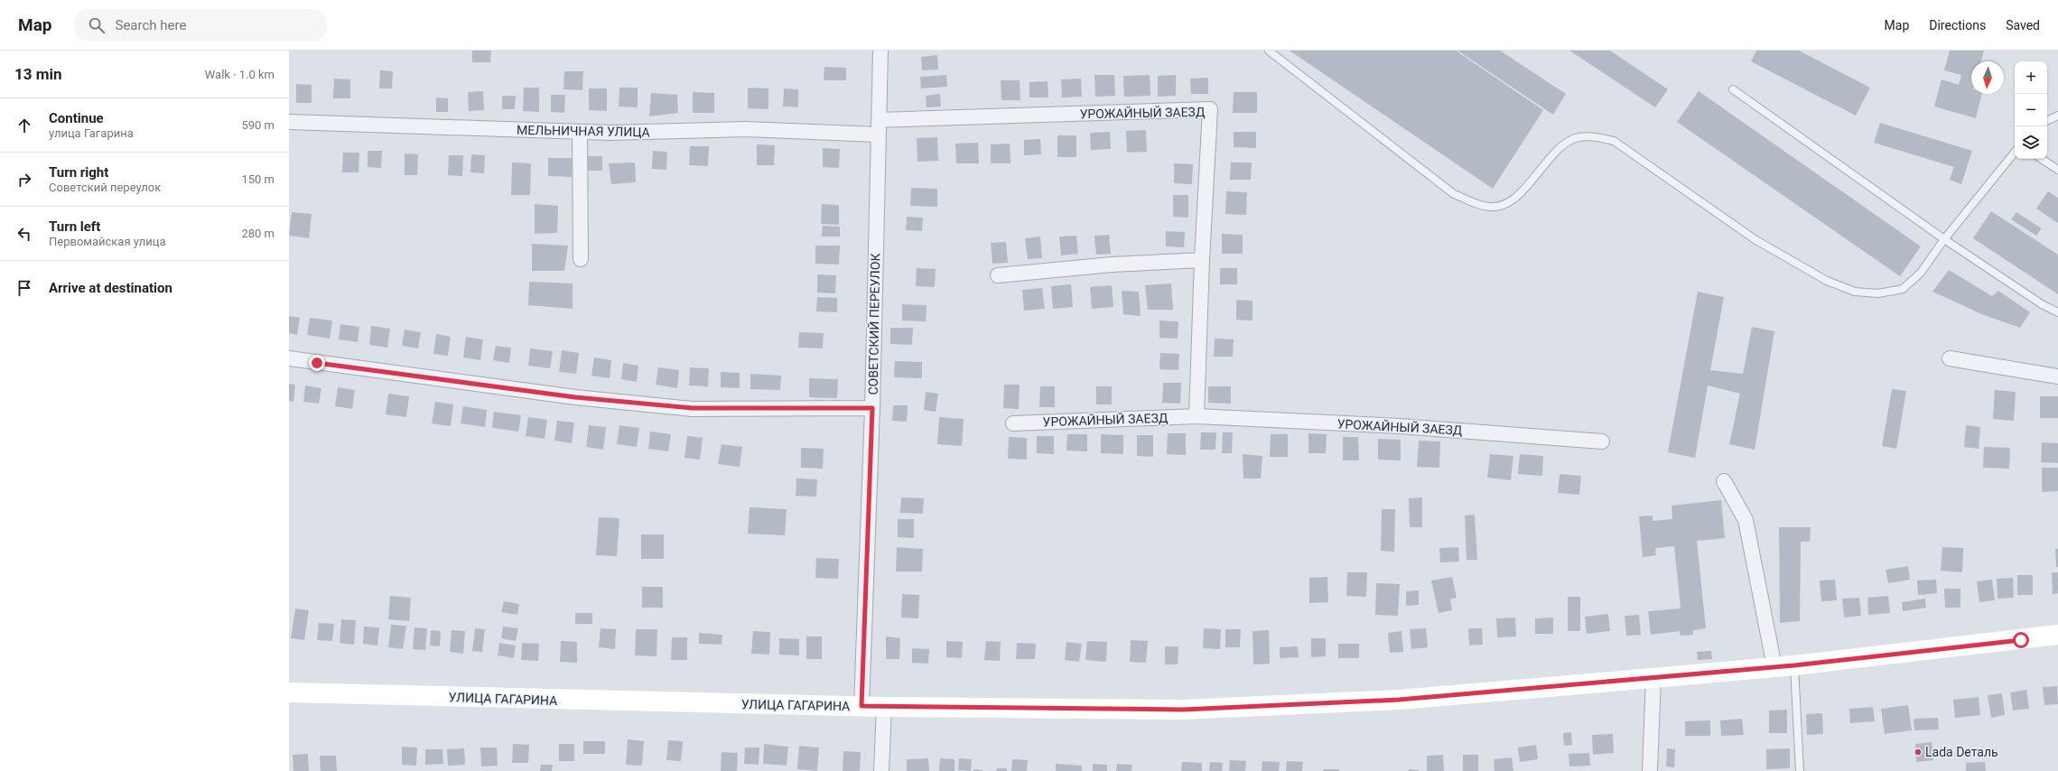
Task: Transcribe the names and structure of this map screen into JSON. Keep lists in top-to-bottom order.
{
  "streets": {
    "main road": ["УЛИЦА ГАГАРИНА"],
    "street": ["УРОЖАЙНЫЙ ЗАЕЗД", "МЕЛЬНИЧНАЯ УЛИЦА", "СОВЕТСКИЙ ПЕРЕУЛОК"]
  },
  "crossings": [
    ["УРОЖАЙНЫЙ ЗАЕЗД", "МЕЛЬНИЧНАЯ УЛИЦА"],
    ["УРОЖАЙНЫЙ ЗАЕЗД", "СОВЕТСКИЙ ПЕРЕУЛОК"],
    ["МЕЛЬНИЧНАЯ УЛИЦА", "СОВЕТСКИЙ ПЕРЕУЛОК"],
    ["СОВЕТСКИЙ ПЕРЕУЛОК", "УЛИЦА ГАГАРИНА"]
  ],
  "places": ["Lada Dеталь"],
  "north": "bottom",
  "page": {
    "header": "Map",
    "search": "Search here",
    "nav": ["Map", "Directions", "Saved"],
    "heading": ["13 min", "Walk · 1.0 km"],
    "map_buttons": ["+", "−"],
    "list": [
      ["Continue", "улица Гагарина", "590 m"],
      ["Turn right", "Советский переулок", "150 m"],
      ["Turn left", "Первомайская улица", "280 m"],
      "Arrive at destination"
    ]
  }
}
